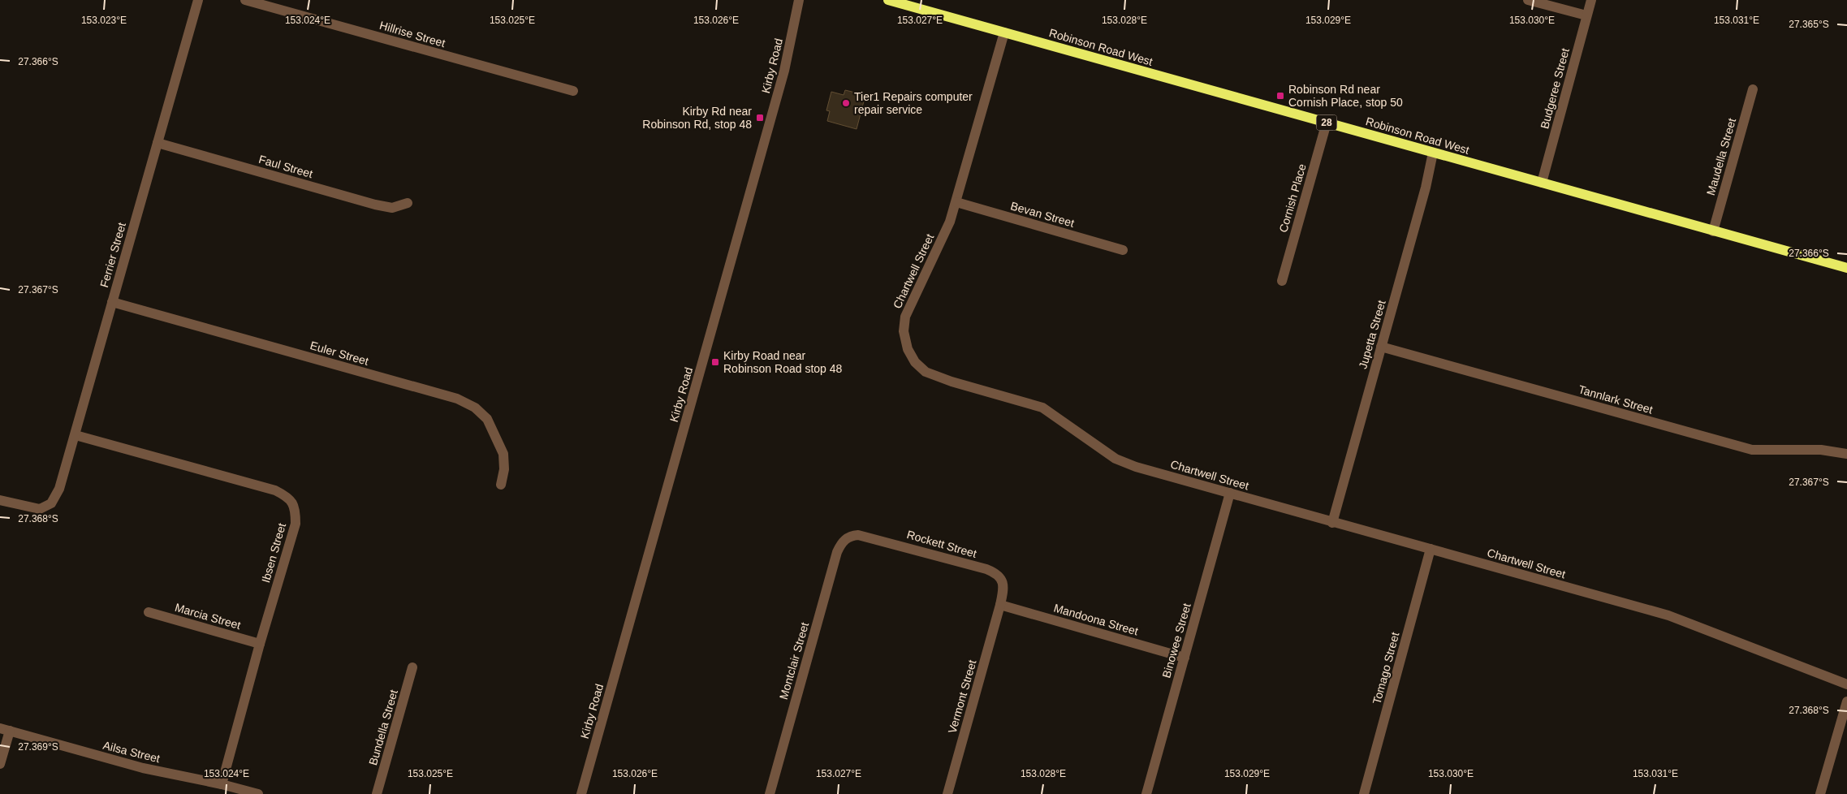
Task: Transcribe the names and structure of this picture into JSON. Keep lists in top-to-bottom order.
{
  "streets": {
    "main road": ["Robinson Road West", "28"],
    "street": [
      "Hillrise Street",
      "Kirby Road",
      "Budgeree Street",
      "Maudella Street",
      "Faul Street",
      "Cornish Place",
      "Bevan Street",
      "Ferrier Street",
      "Chartwell Street",
      "Jupetta Street",
      "Euler Street",
      "Tannlark Street",
      "Rockett Street",
      "Ibsen Street",
      "Marcia Street",
      "Mandoona Street",
      "Binowee Street",
      "Montclair Street",
      "Tomago Street",
      "Vermont Street",
      "Bundella Street",
      "Ailsa Street"
    ]
  },
  "crossings": [
    ["Robinson Road West", "Budgeree Street"],
    ["Robinson Road West", "Maudella Street"],
    ["Robinson Road West", "Cornish Place"],
    ["Robinson Road West", "Chartwell Street"],
    ["Robinson Road West", "Jupetta Street"],
    ["Faul Street", "Ferrier Street"],
    ["Bevan Street", "Chartwell Street"],
    ["Ferrier Street", "Euler Street"],
    ["Ferrier Street", "Ibsen Street"],
    ["Chartwell Street", "Jupetta Street"],
    ["Chartwell Street", "Binowee Street"],
    ["Chartwell Street", "Tomago Street"],
    ["Jupetta Street", "Tannlark Street"],
    ["Rockett Street", "Mandoona Street"],
    ["Rockett Street", "Montclair Street"],
    ["Rockett Street", "Vermont Street"],
    ["Ibsen Street", "Marcia Street"],
    ["Ibsen Street", "Ailsa Street"],
    ["Mandoona Street", "Binowee Street"],
    ["Mandoona Street", "Vermont Street"]
  ],
  "places": {
    "transit": ["Robinson Rd near Cornish Place, stop 50", "Kirby Rd near Robinson Rd, stop 48", "Kirby Road near Robinson Road stop 48"],
    "other": ["Tier1 Repairs computer repair service"]
  },
  "coordinates": [
    "153.023°E",
    "153.024°E",
    "153.025°E",
    "153.026°E",
    "153.027°E",
    "153.028°E",
    "153.029°E",
    "153.030°E",
    "153.031°E",
    "27.365°S",
    "27.366°S",
    "27.367°S",
    "27.368°S",
    "27.369°S"
  ]
}
